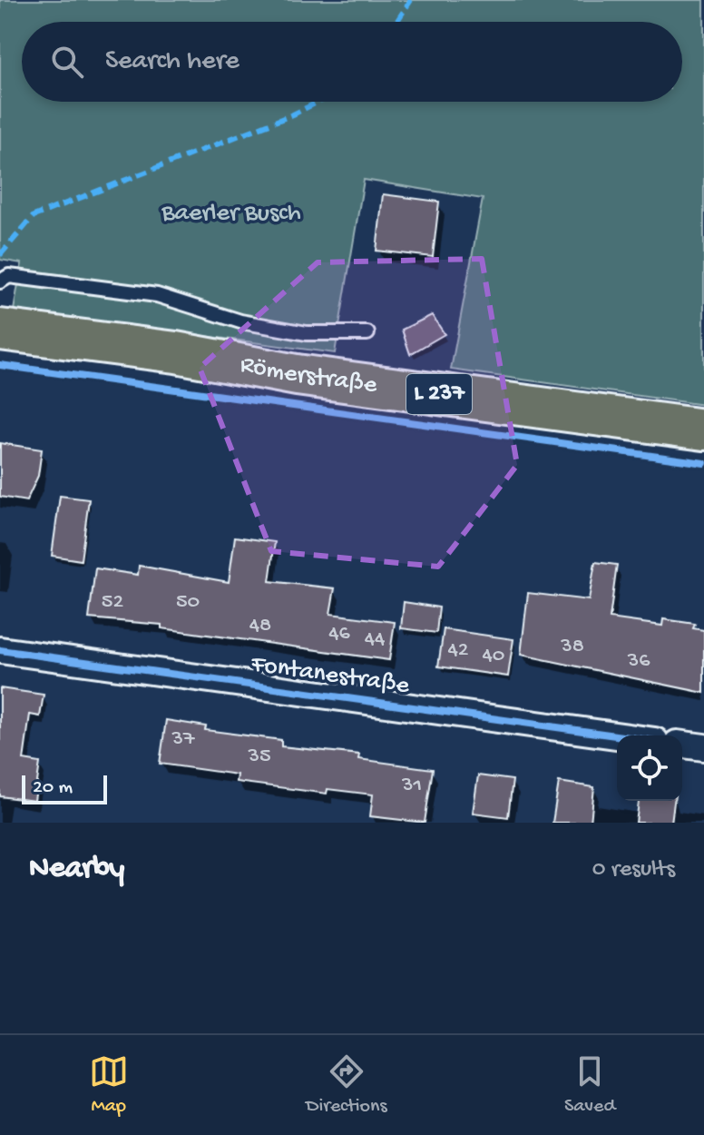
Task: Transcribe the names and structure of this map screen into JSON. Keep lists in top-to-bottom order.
{
  "streets": {
    "main road": ["Römerstraße", "L 237"],
    "street": ["Fontanestraße"]
  },
  "parks": ["Baerler Busch"],
  "house_numbers": [
    "52",
    "50",
    "48",
    "46",
    "44",
    "38",
    "42",
    "40",
    "36",
    "37",
    "35",
    "31"
  ],
  "scale_bar": "20 m",
  "page": {
    "search": "Search here",
    "scale": "20 m",
    "heading": ["Nearby", "0 results"],
    "nav": ["Map", "Directions", "Saved"]
  }
}
